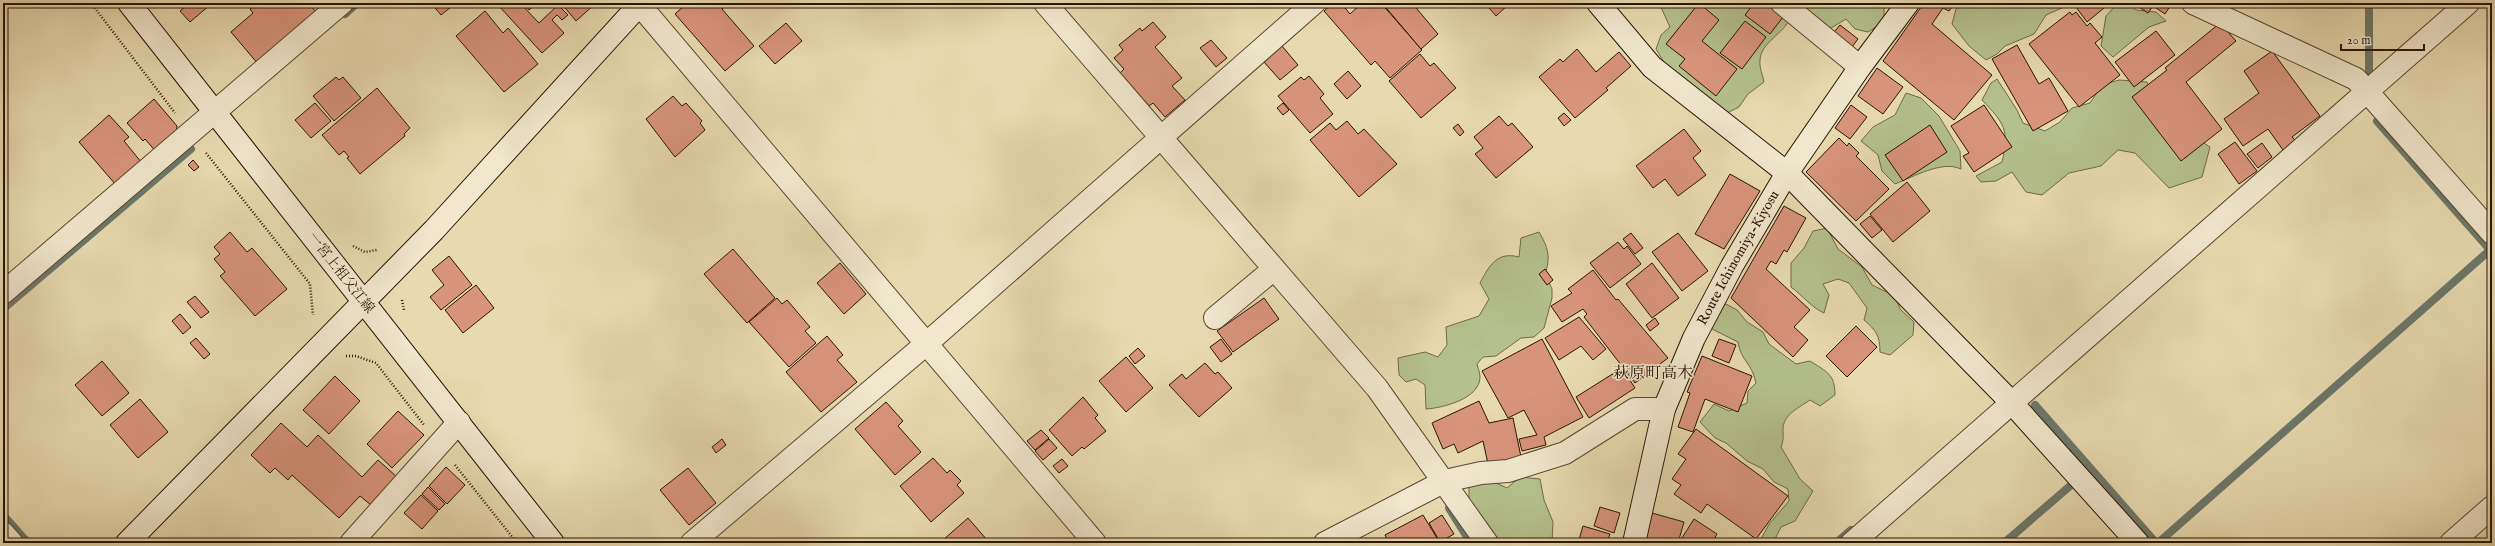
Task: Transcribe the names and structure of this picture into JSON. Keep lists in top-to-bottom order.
{
  "streets": {
    "street": ["Route Ichinomiya-Kiyosu", "一宮上祖父江線"]
  },
  "districts": ["萩原町高木"],
  "scale_bar": "20 m"
}
